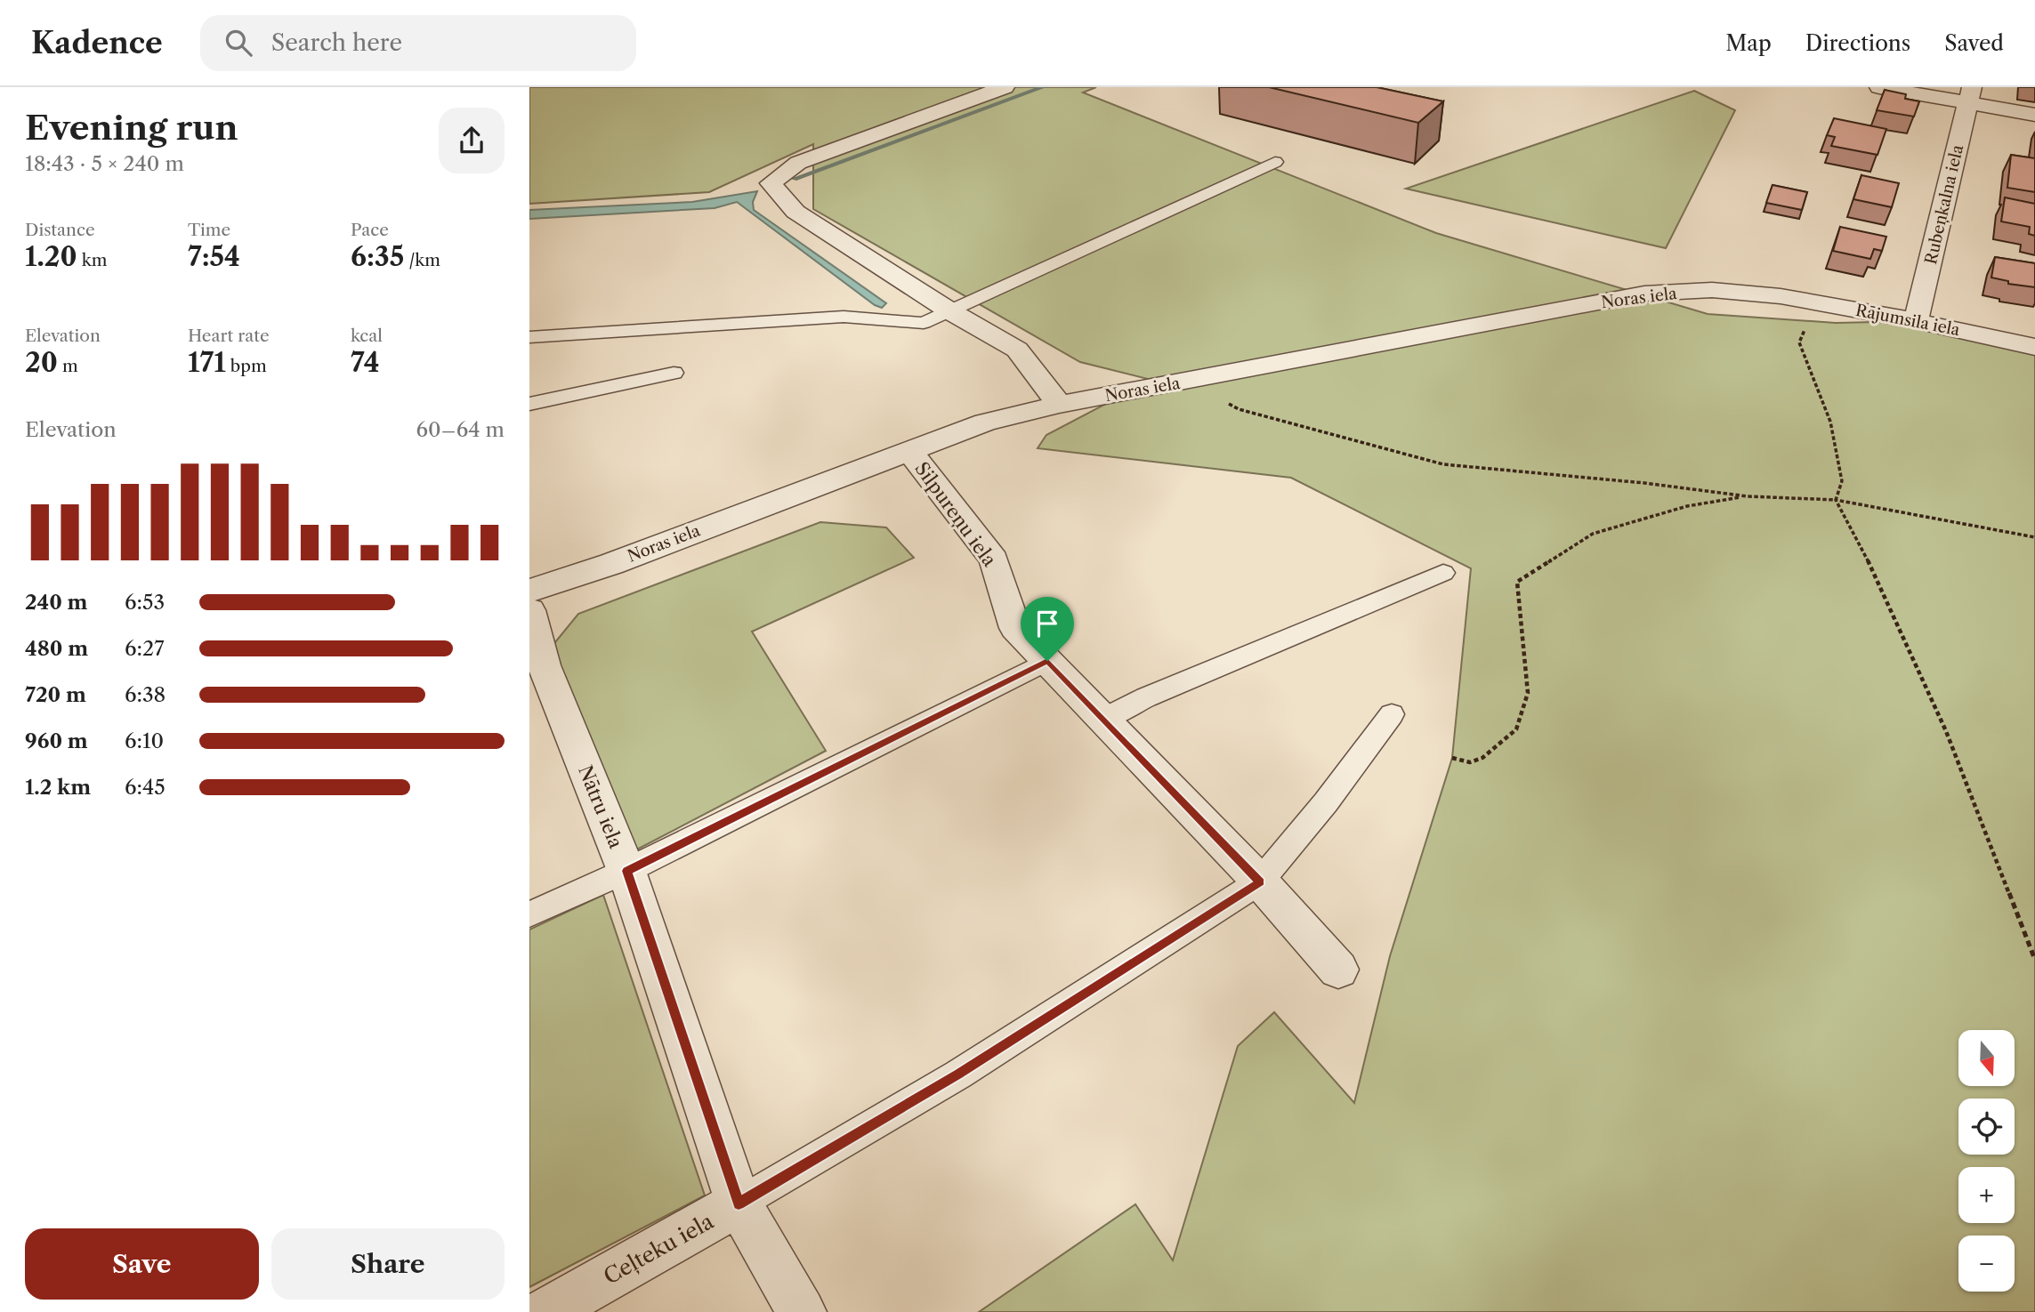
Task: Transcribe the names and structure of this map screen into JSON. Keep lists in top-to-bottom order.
{
  "streets": {
    "street": [
      "Rubeņkalna iela",
      "Noras iela",
      "Rājumsila iela",
      "Silpureņu iela",
      "Nātru iela",
      "Ceļteku iela"
    ]
  },
  "crossings": [
    ["Rubeņkalna iela", "Rājumsila iela"],
    ["Noras iela", "Rājumsila iela"],
    ["Noras iela", "Silpureņu iela"],
    ["Nātru iela", "Ceļteku iela"]
  ],
  "north": "bottom",
  "page": {
    "header": "Kadence",
    "search": "Search here",
    "nav": ["Map", "Directions", "Saved"],
    "heading": ["Evening run", "18:43 · 5 × 240 m"],
    "stats": [
      ["Distance", "1.20 km"],
      ["Time", "7:54"],
      ["Pace", "6:35 /km"],
      ["Elevation", "20 m"],
      ["Heart rate", "171 bpm"],
      ["kcal", "74"]
    ],
    "chart": ["Elevation", "60–64 m"],
    "list": [
      {
        "name": "240 m",
        "note": "6:53"
      },
      {
        "name": "480 m",
        "note": "6:27"
      },
      {
        "name": "720 m",
        "note": "6:38"
      },
      {
        "name": "960 m",
        "note": "6:10"
      },
      {
        "name": "1.2 km",
        "note": "6:45"
      }
    ],
    "map_buttons": ["+", "−"],
    "buttons": ["Save", "Share"]
  }
}
